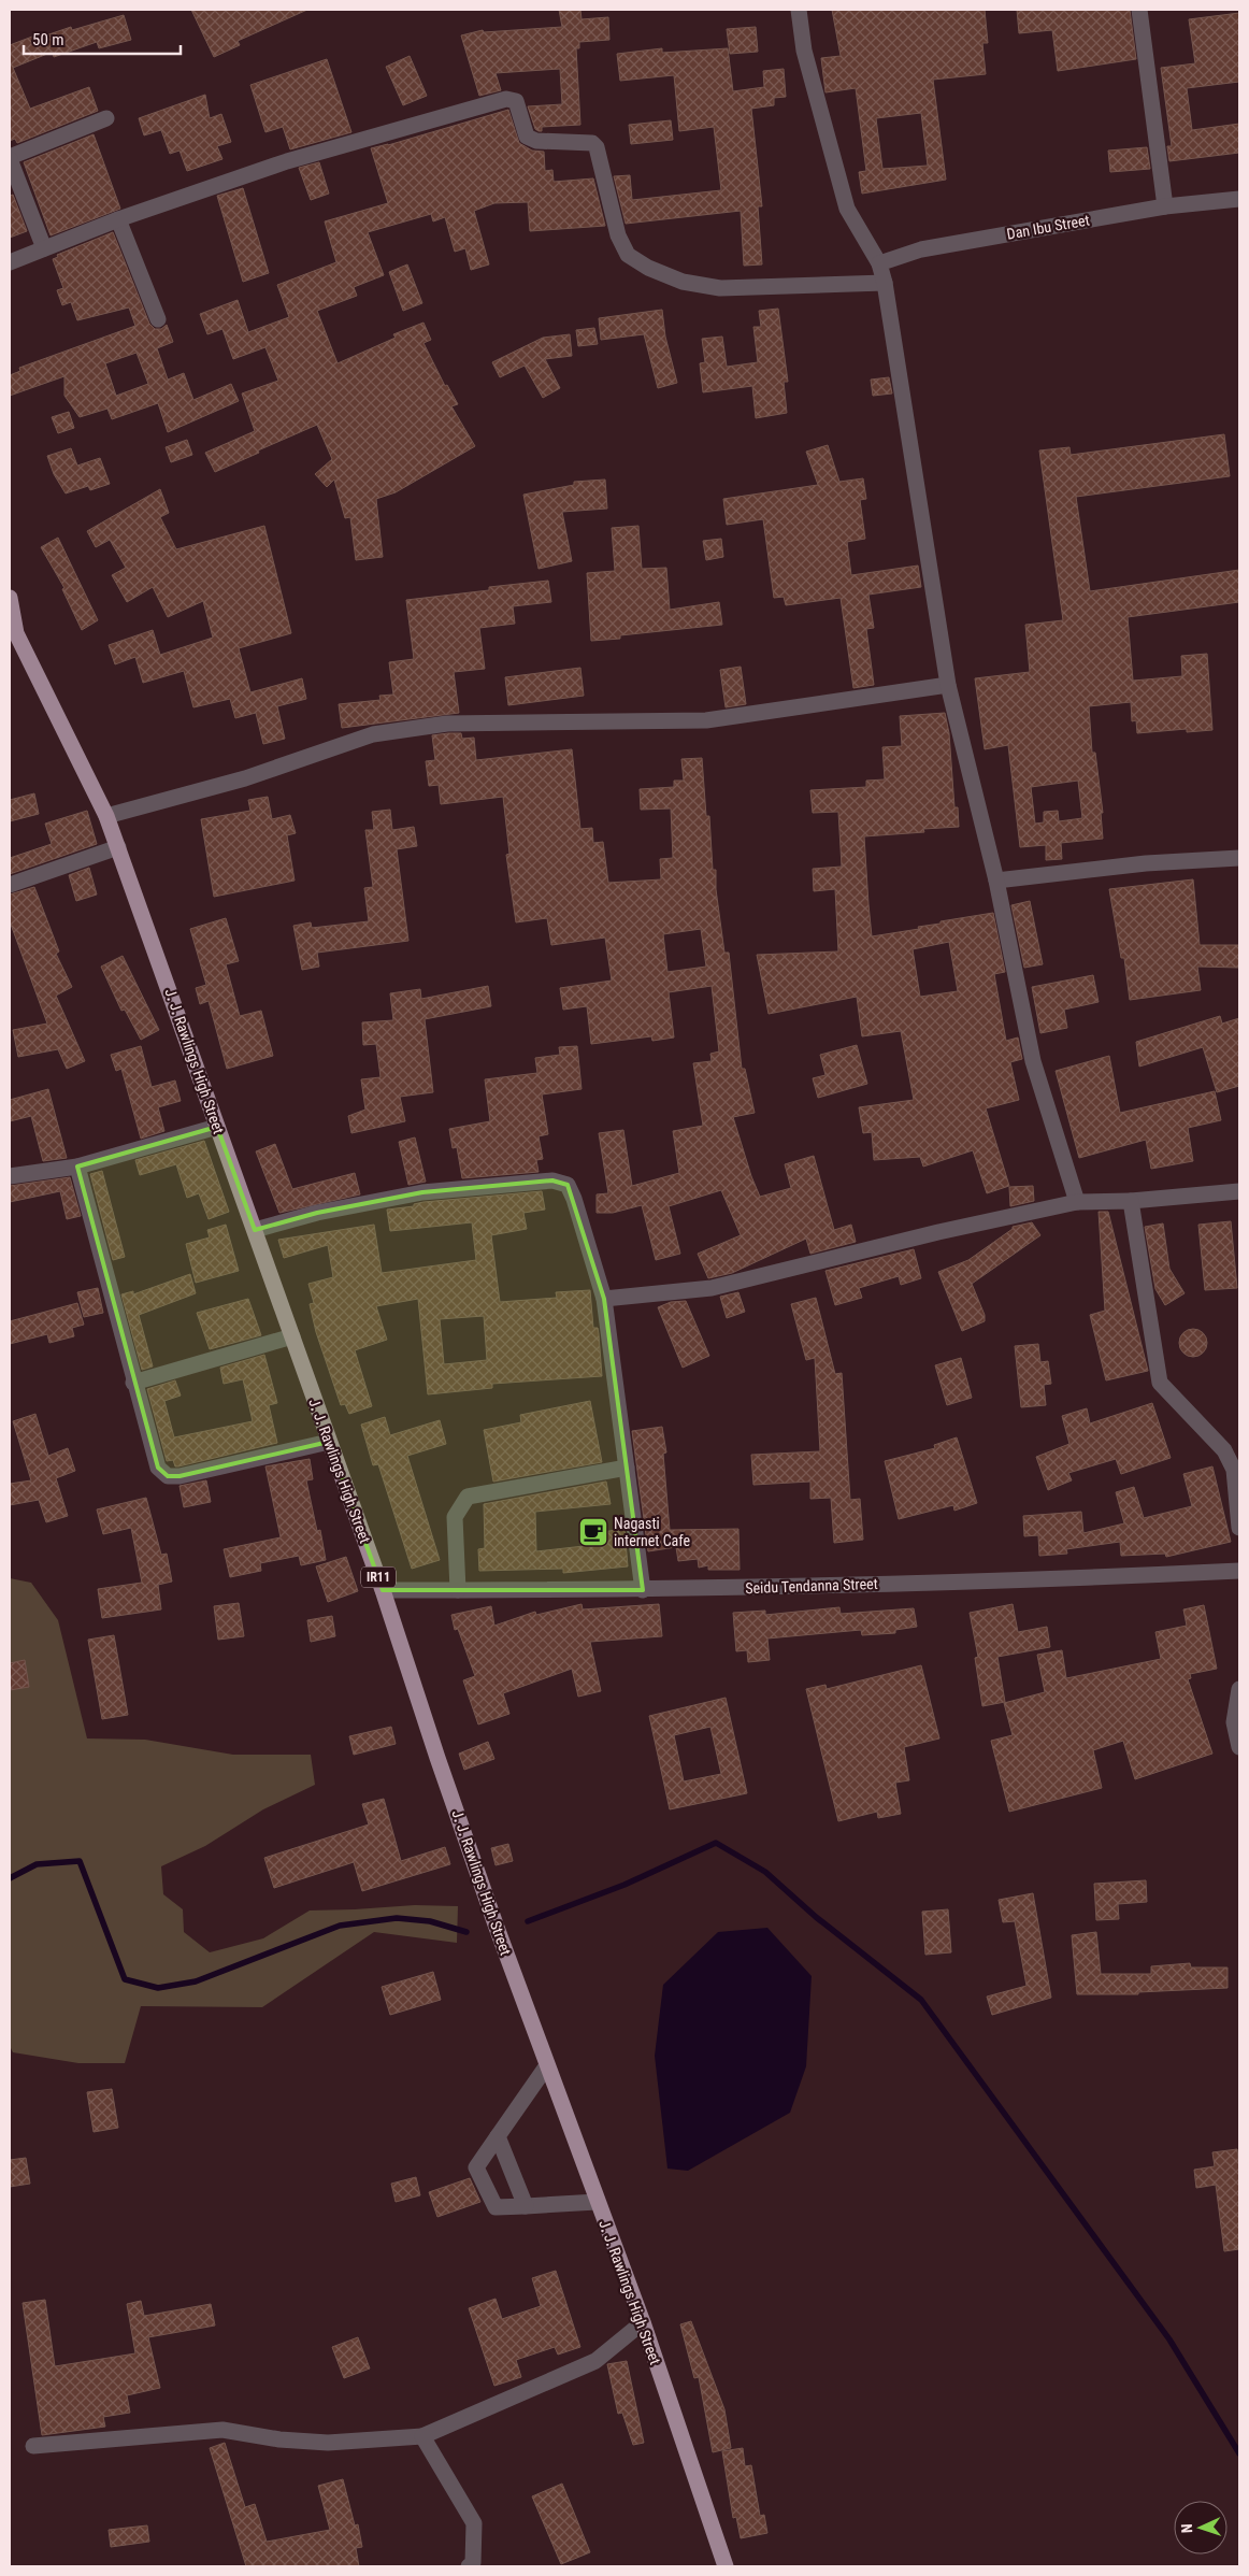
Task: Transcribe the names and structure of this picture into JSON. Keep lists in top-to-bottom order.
{
  "streets": {
    "main road": ["J. J. Rawlings High Street", "IR11"],
    "street": ["Dan Ibu Street", "Seidu Tendanna Street"]
  },
  "crossings": [
    ["J. J. Rawlings High Street", "Seidu Tendanna Street"]
  ],
  "places": {
    "cafe": ["Nagasti internet Cafe"]
  },
  "scale_bar": "50 m",
  "north": "left"
}
